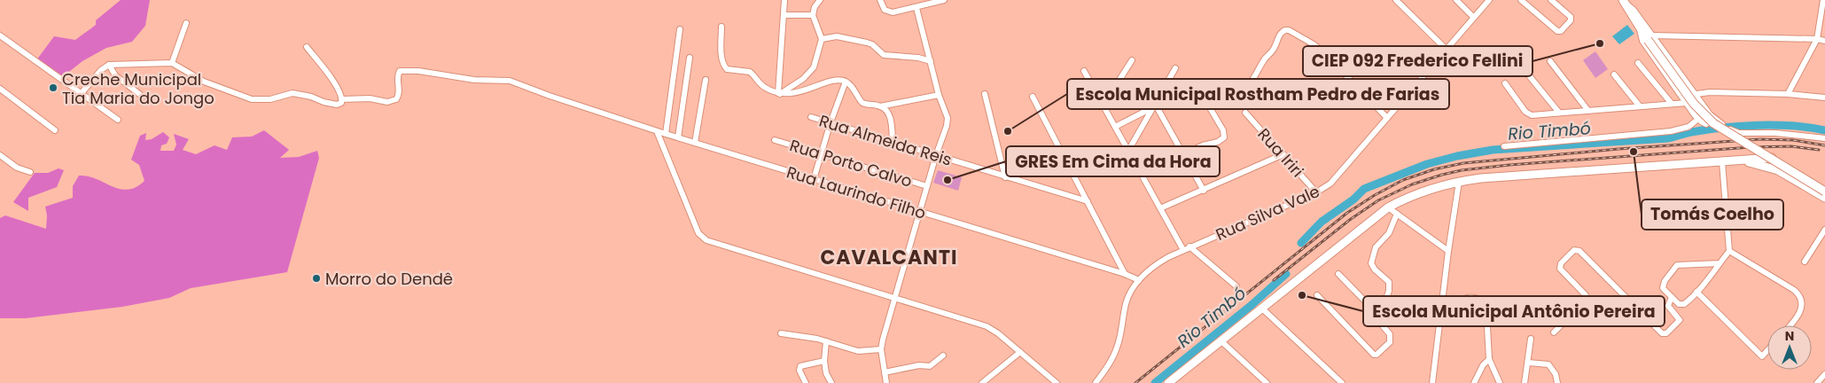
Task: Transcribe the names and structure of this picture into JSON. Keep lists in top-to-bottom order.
{
  "streets": {
    "street": [
      "Rua Almeida Reis",
      "Rua Iriri",
      "Rua Porto Calvo",
      "Rua Laurindo Filho",
      "Rua Silva Vale"
    ]
  },
  "crossings": [
    ["Rua Iriri", "Rua Silva Vale"],
    ["Rua Laurindo Filho", "Rua Silva Vale"]
  ],
  "districts": ["CAVALCANTI"],
  "water": ["Rio Timbó"],
  "places": [
    "CIEP 092 Frederico Fellini",
    "Creche Municipal Tia Maria do Jongo",
    "Escola Municipal Rostham Pedro de Farias",
    "Tomás Coelho",
    "GRES Em Cima da Hora",
    "Morro do Dendê",
    "Escola Municipal Antônio Pereira"
  ],
  "north": "top"
}
